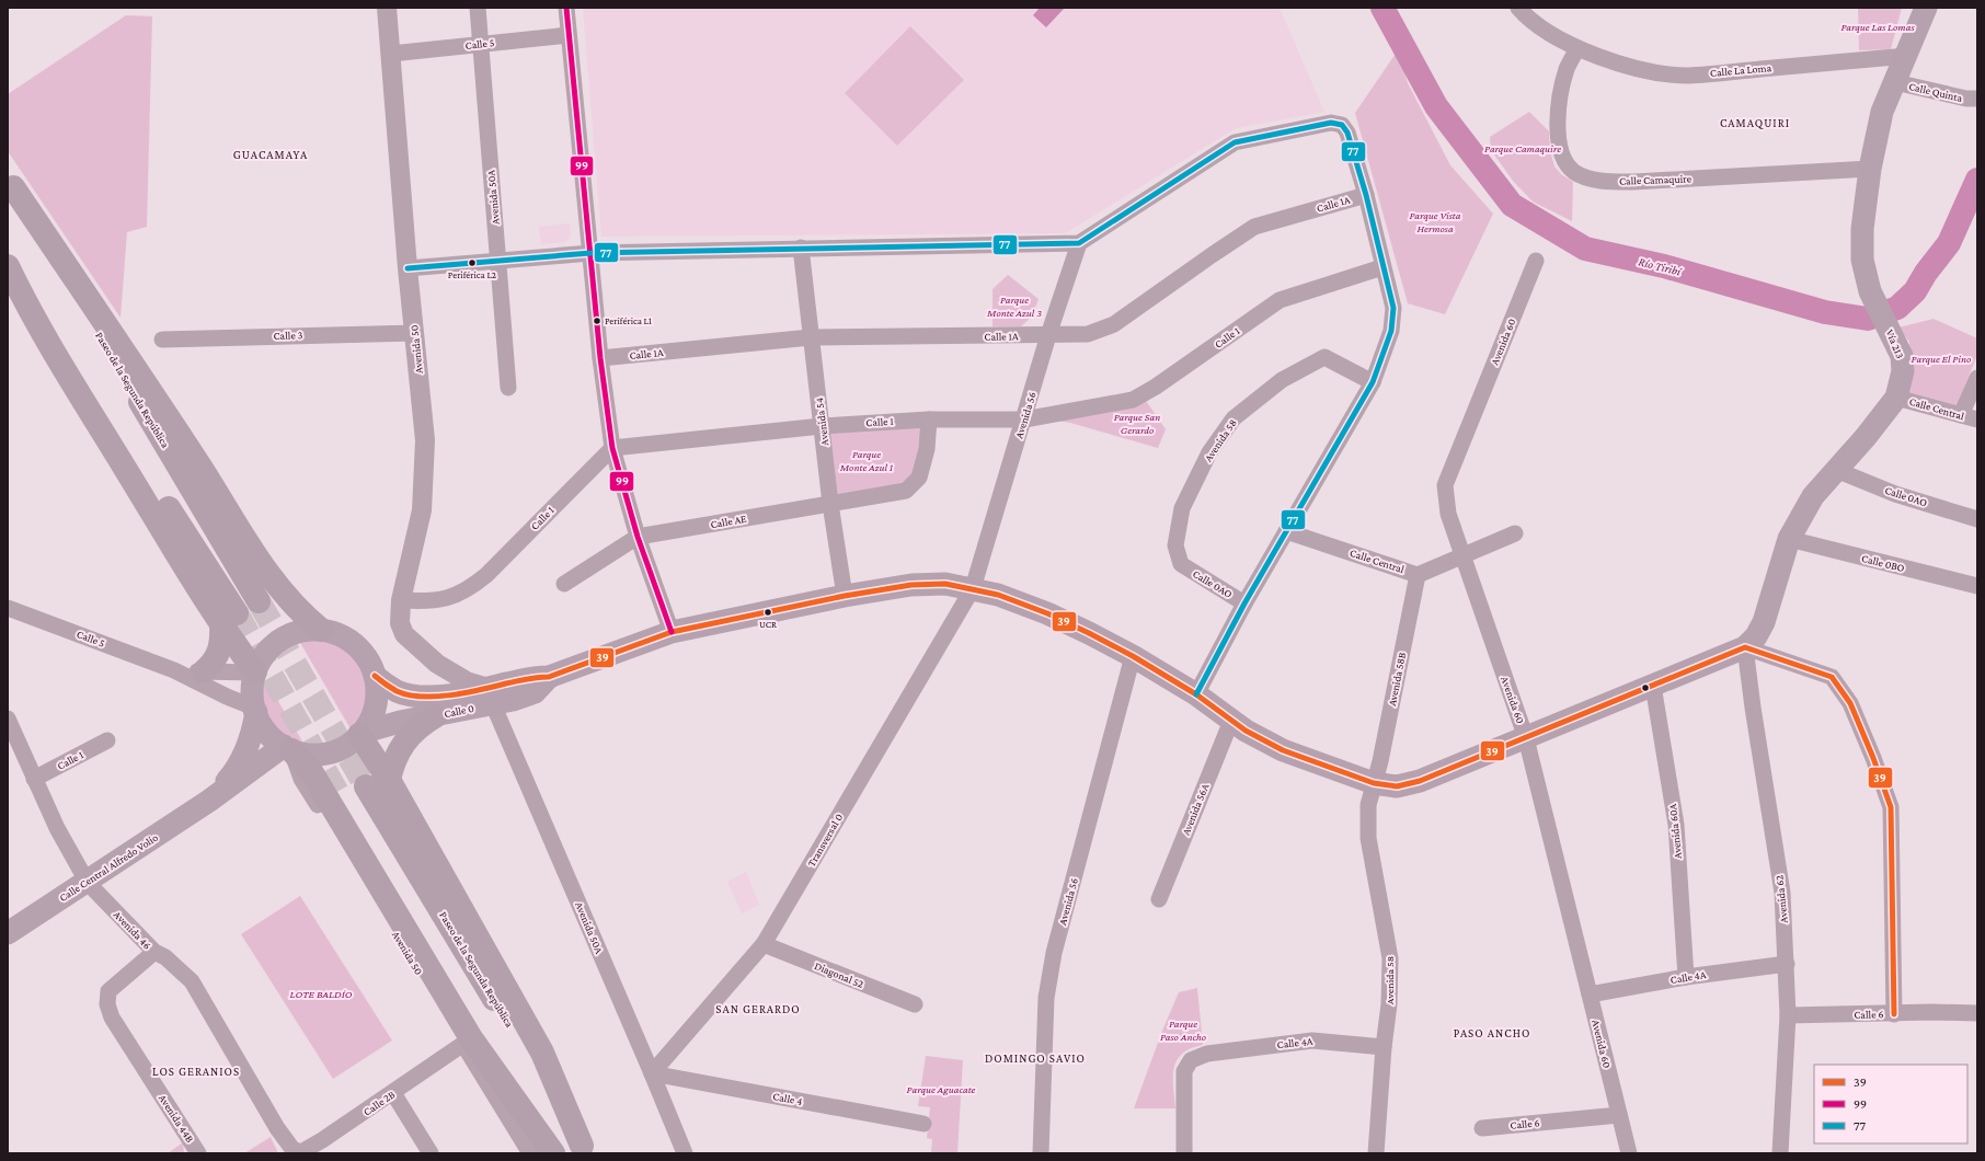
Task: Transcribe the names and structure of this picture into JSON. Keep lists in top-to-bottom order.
{
  "streets": {
    "highway": ["Paseo de la Segunda República"],
    "main road": ["Vía 213", "Calle 0", "Calle Central Alfredo Volio"],
    "street": [
      "Calle 5",
      "Calle La Loma",
      "Calle Quinta",
      "Calle Camaquire",
      "Avenida 50A",
      "Calle 1A",
      "Calle 3",
      "Calle 1",
      "Avenida 60",
      "Avenida 50",
      "Calle Central",
      "Avenida 56",
      "Avenida 54",
      "Avenida 58",
      "Calle 0AO",
      "Calle AE",
      "Calle 0BO",
      "Avenida 58B",
      "Avenida 56A",
      "Avenida 60A",
      "Transversal 0",
      "Avenida 62",
      "Avenida 46",
      "Diagonal 52",
      "Calle 4A",
      "Calle 6",
      "Calle 4",
      "Calle 2B",
      "Avenida 44B"
    ]
  },
  "crossings": [
    ["Calle 5", "Avenida 50A"],
    ["Calle 5", "Avenida 50"],
    ["Calle 5", "Calle 0"],
    ["Calle 5", "Calle Central Alfredo Volio"],
    ["Calle La Loma", "Calle Camaquire"],
    ["Calle La Loma", "Vía 213"],
    ["Calle Quinta", "Vía 213"],
    ["Calle Camaquire", "Vía 213"],
    ["Avenida 50A", "Avenida 50"],
    ["Avenida 50A", "Calle 0"],
    ["Avenida 50A", "Transversal 0"],
    ["Avenida 50A", "Calle 4"],
    ["Calle 1A", "Avenida 56"],
    ["Calle 1A", "Avenida 54"],
    ["Calle 3", "Avenida 50"],
    ["Calle 1", "Avenida 50"],
    ["Calle 1", "Avenida 56"],
    ["Calle 1", "Avenida 54"],
    ["Calle 1", "Calle AE"],
    ["Calle 1", "Avenida 46"],
    ["Avenida 60", "Calle Central"],
    ["Avenida 60", "Calle 0"],
    ["Avenida 60", "Calle 4A"],
    ["Avenida 60", "Calle 6"],
    ["Vía 213", "Calle Central"],
    ["Vía 213", "Calle 0AO"],
    ["Vía 213", "Calle 0BO"],
    ["Vía 213", "Calle 0"],
    ["Vía 213", "Avenida 62"],
    ["Avenida 50", "Calle 0"],
    ["Avenida 50", "Calle Central Alfredo Volio"],
    ["Avenida 50", "Calle 2B"],
    ["Calle Central", "Avenida 58B"],
    ["Avenida 56", "Calle 0"],
    ["Avenida 56", "Transversal 0"],
    ["Avenida 54", "Calle AE"],
    ["Avenida 54", "Calle 0"],
    ["Avenida 58", "Calle 0AO"],
    ["Avenida 58", "Avenida 58B"],
    ["Avenida 58", "Calle 0"],
    ["Avenida 58", "Calle 4A"],
    ["Avenida 58B", "Calle 0"],
    ["Calle 0", "Avenida 56A"],
    ["Calle 0", "Avenida 60A"],
    ["Calle 0", "Transversal 0"],
    ["Calle 0", "Calle Central Alfredo Volio"],
    ["Calle 0", "Avenida 62"],
    ["Avenida 60A", "Calle 4A"],
    ["Transversal 0", "Diagonal 52"],
    ["Transversal 0", "Calle 4"],
    ["Calle Central Alfredo Volio", "Avenida 46"],
    ["Avenida 62", "Calle 4A"],
    ["Avenida 62", "Calle 6"],
    ["Avenida 46", "Calle 2B"],
    ["Avenida 46", "Avenida 44B"]
  ],
  "districts": [
    "CAMAQUIRI",
    "GUACAMAYA",
    "SAN GERARDO",
    "PASO ANCHO",
    "DOMINGO SAVIO",
    "LOS GERANIOS"
  ],
  "water": ["Río Tiribí"],
  "parks": [
    "Parque Las Lomas",
    "Parque Camaquire",
    "Parque Vista Hermosa",
    "Parque Monte Azul 3",
    "Parque El Pino",
    "Parque San Gerardo",
    "Parque Monte Azul 1",
    "LOTE BALDÍO",
    "Parque Paso Ancho",
    "Parque Aguacate"
  ],
  "places": ["Periférica L2", "Periférica L1", "UCR"],
  "lines": ["transit line 99", "transit line 77", "transit line 39"],
  "legend": ["39", "99", "77"]
}
